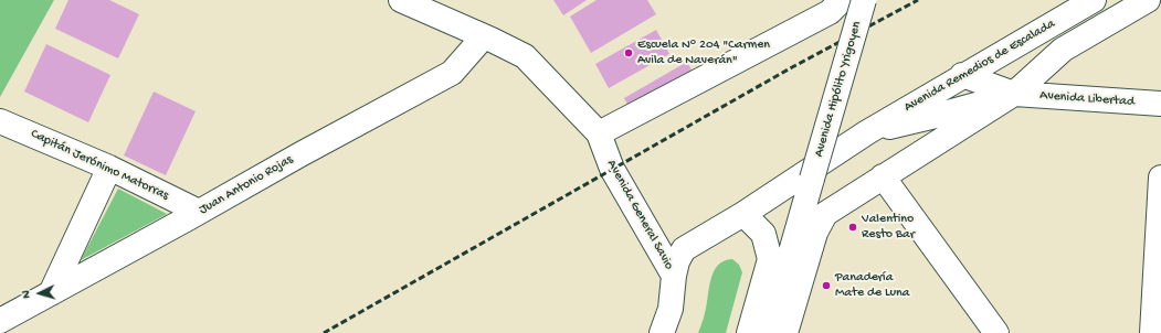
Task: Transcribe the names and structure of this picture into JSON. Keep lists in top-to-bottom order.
{
  "streets": {
    "street": [
      "Avenida Remedios de Escalada",
      "Avenida Hipólito Yrigoyen",
      "Avenida Libertad",
      "Capitán Jerónimo Matorras",
      "Juan Antonio Rojas",
      "Avenida General Savio"
    ]
  },
  "crossings": [
    ["Avenida Remedios de Escalada", "Avenida Libertad"],
    ["Avenida Remedios de Escalada", "Avenida General Savio"],
    ["Capitán Jerónimo Matorras", "Juan Antonio Rojas"],
    ["Juan Antonio Rojas", "Avenida General Savio"]
  ],
  "places": ["Escuela N° 204 \"Carmen Avila de Naverán\"", "Valentino Resto Bar", "Panadería Mate de Luna"],
  "north": "left"
}
